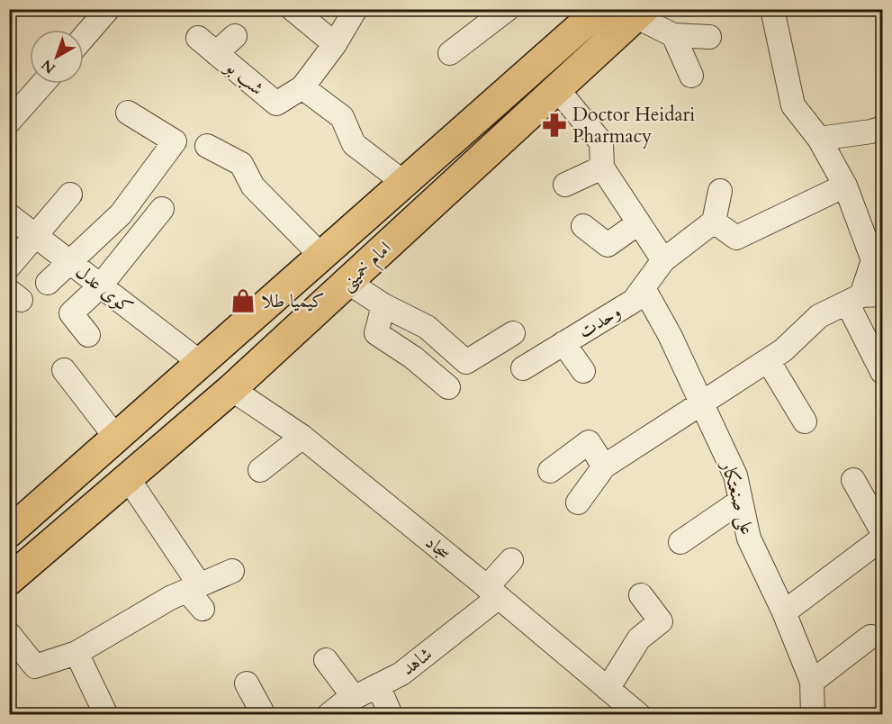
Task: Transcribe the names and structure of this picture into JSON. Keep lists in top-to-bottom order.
{
  "streets": {
    "main road": ["امام خمینی"],
    "street": [
      "شب بو",
      "کوی عدل",
      "وحدت",
      "علی صنعتکار",
      "سجاد",
      "شاهد"
    ]
  },
  "crossings": [
    ["امام خمینی", "کوی عدل"],
    ["امام خمینی", "سجاد"],
    ["وحدت", "علی صنعتکار"],
    ["سجاد", "شاهد"]
  ],
  "places": {
    "pharmacy": ["Doctor Heidari Pharmacy"],
    "shop": ["کیمیا طلا"]
  },
  "north": "bottom left"
}
